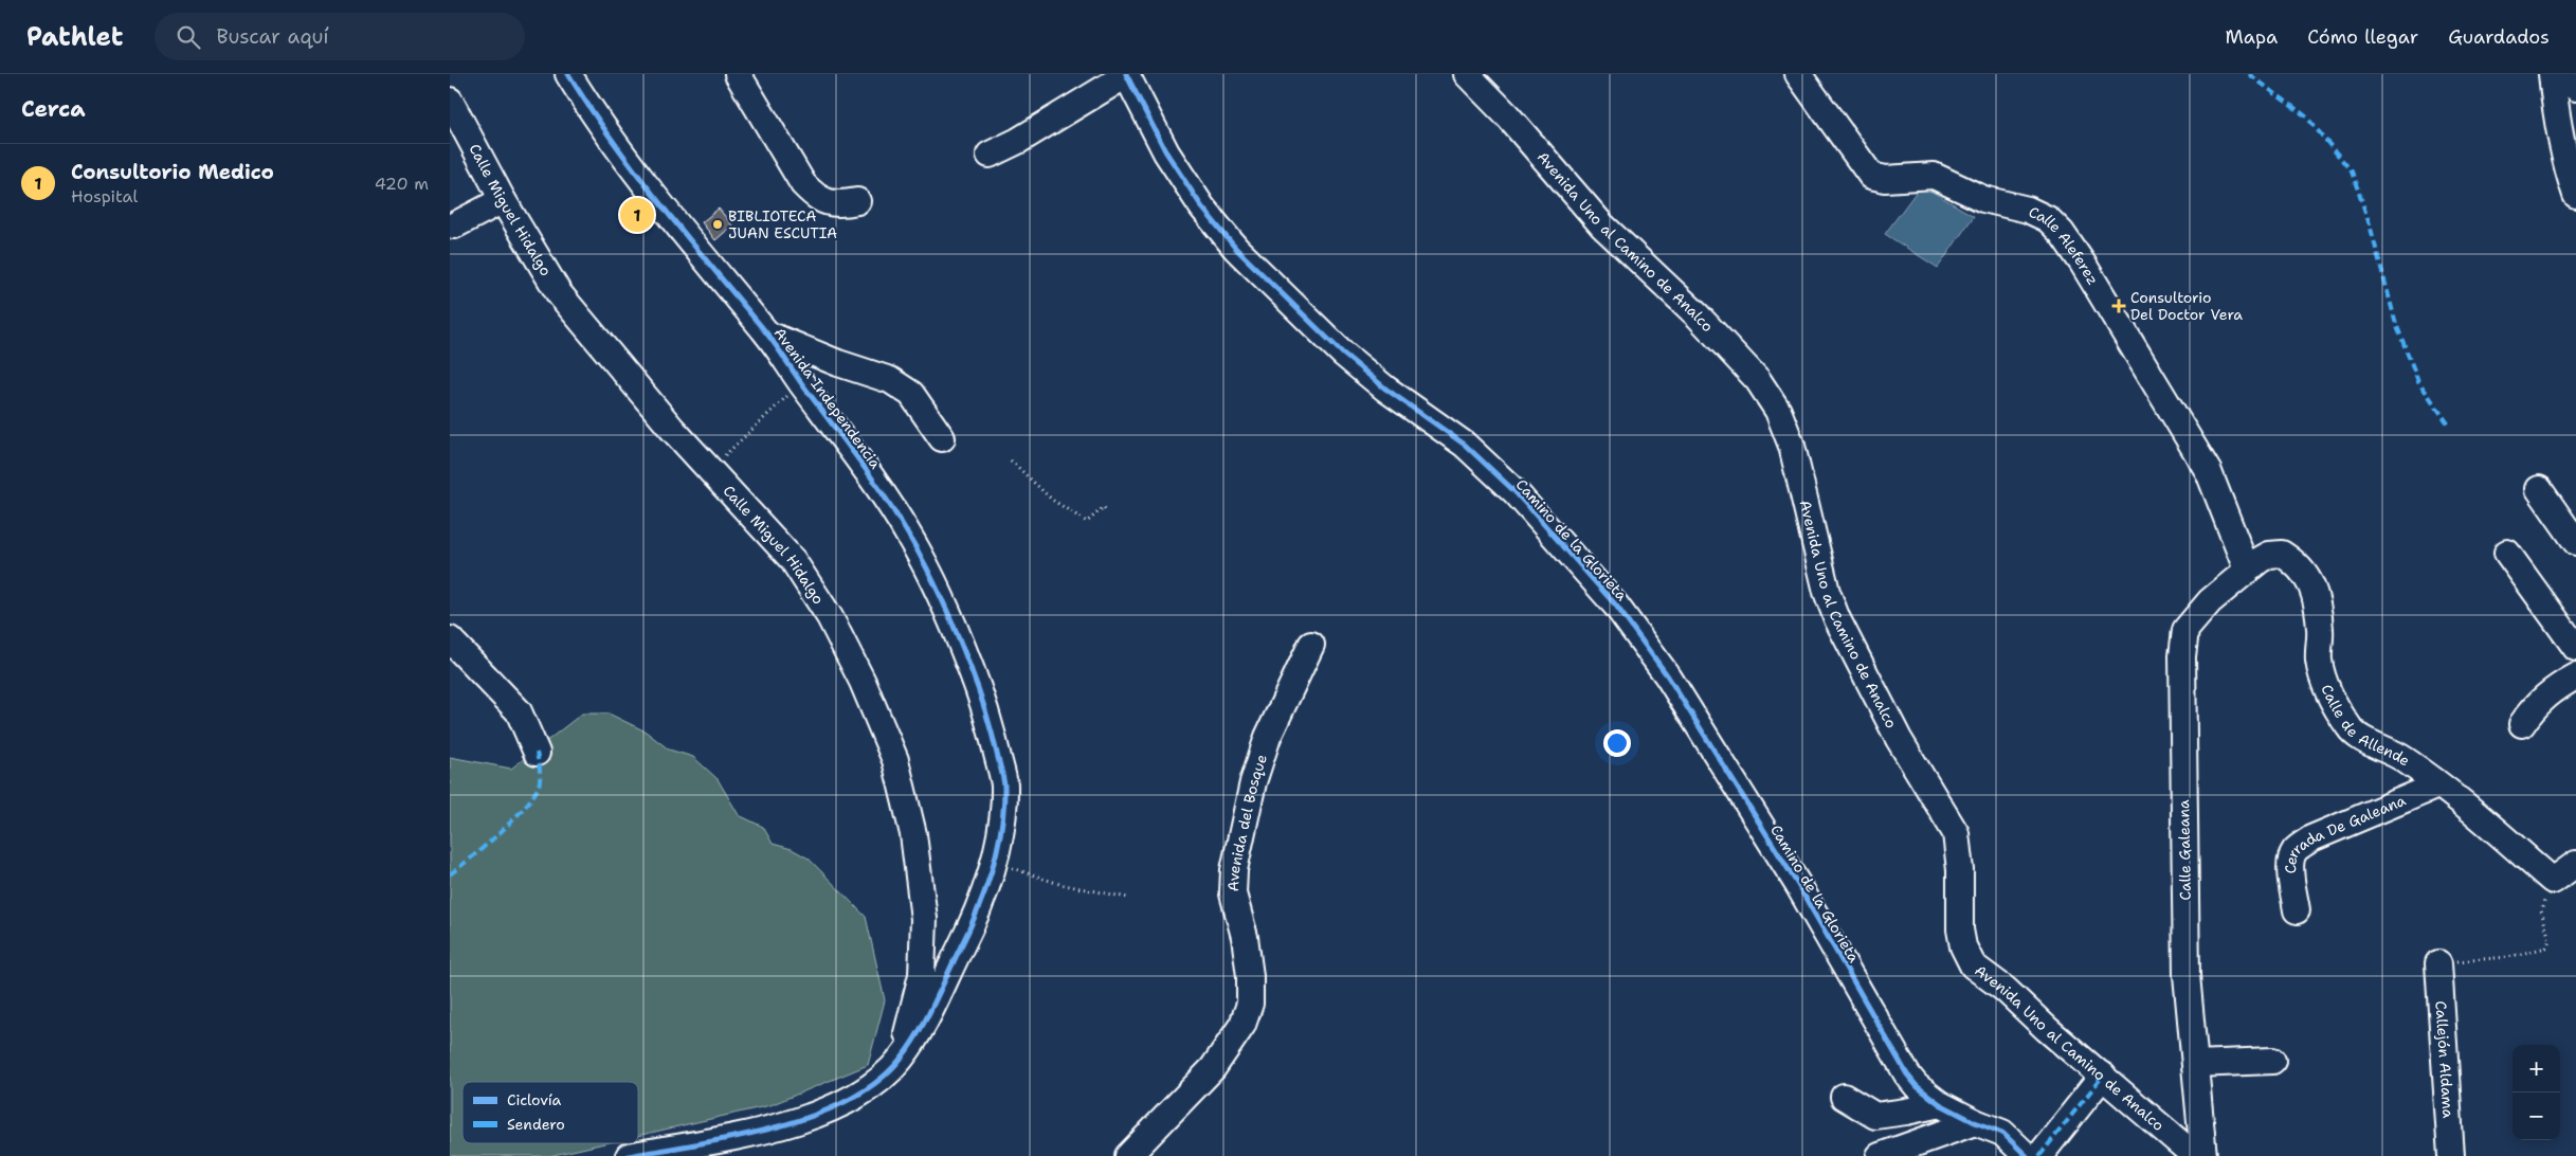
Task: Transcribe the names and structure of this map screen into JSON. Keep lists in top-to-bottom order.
{
  "streets": {
    "street": [
      "Calle Miguel Hidalgo",
      "Avenida Uno al Camino de Analco",
      "Calle Aleferez",
      "Avenida Independencia",
      "Camino de la Glorieta",
      "Calle de Allende",
      "Avenida del Bosque",
      "Cerrada De Galeana",
      "Calle Galeana",
      "Callejón Aldama"
    ]
  },
  "crossings": [
    ["Calle Miguel Hidalgo", "Avenida Independencia"],
    ["Calle Aleferez", "Calle de Allende"],
    ["Calle Aleferez", "Calle Galeana"],
    ["Calle de Allende", "Cerrada De Galeana"],
    ["Calle de Allende", "Calle Galeana"]
  ],
  "places": {
    "other": ["BIBLIOTECA JUAN ESCUTIA"],
    "health": ["Consultorio Del Doctor Vera"]
  },
  "legend": ["Ciclovía", "Sendero"],
  "page": {
    "header": "Pathlet",
    "search": "Buscar aquí",
    "nav": ["Mapa", "Cómo llegar", "Guardados"],
    "heading": "Cerca",
    "list": [
      {
        "mark": "1",
        "name": "Consultorio Medico",
        "note": "Hospital",
        "value": "420 m"
      }
    ],
    "pins": "1",
    "map_buttons": ["+", "−"]
  }
}
